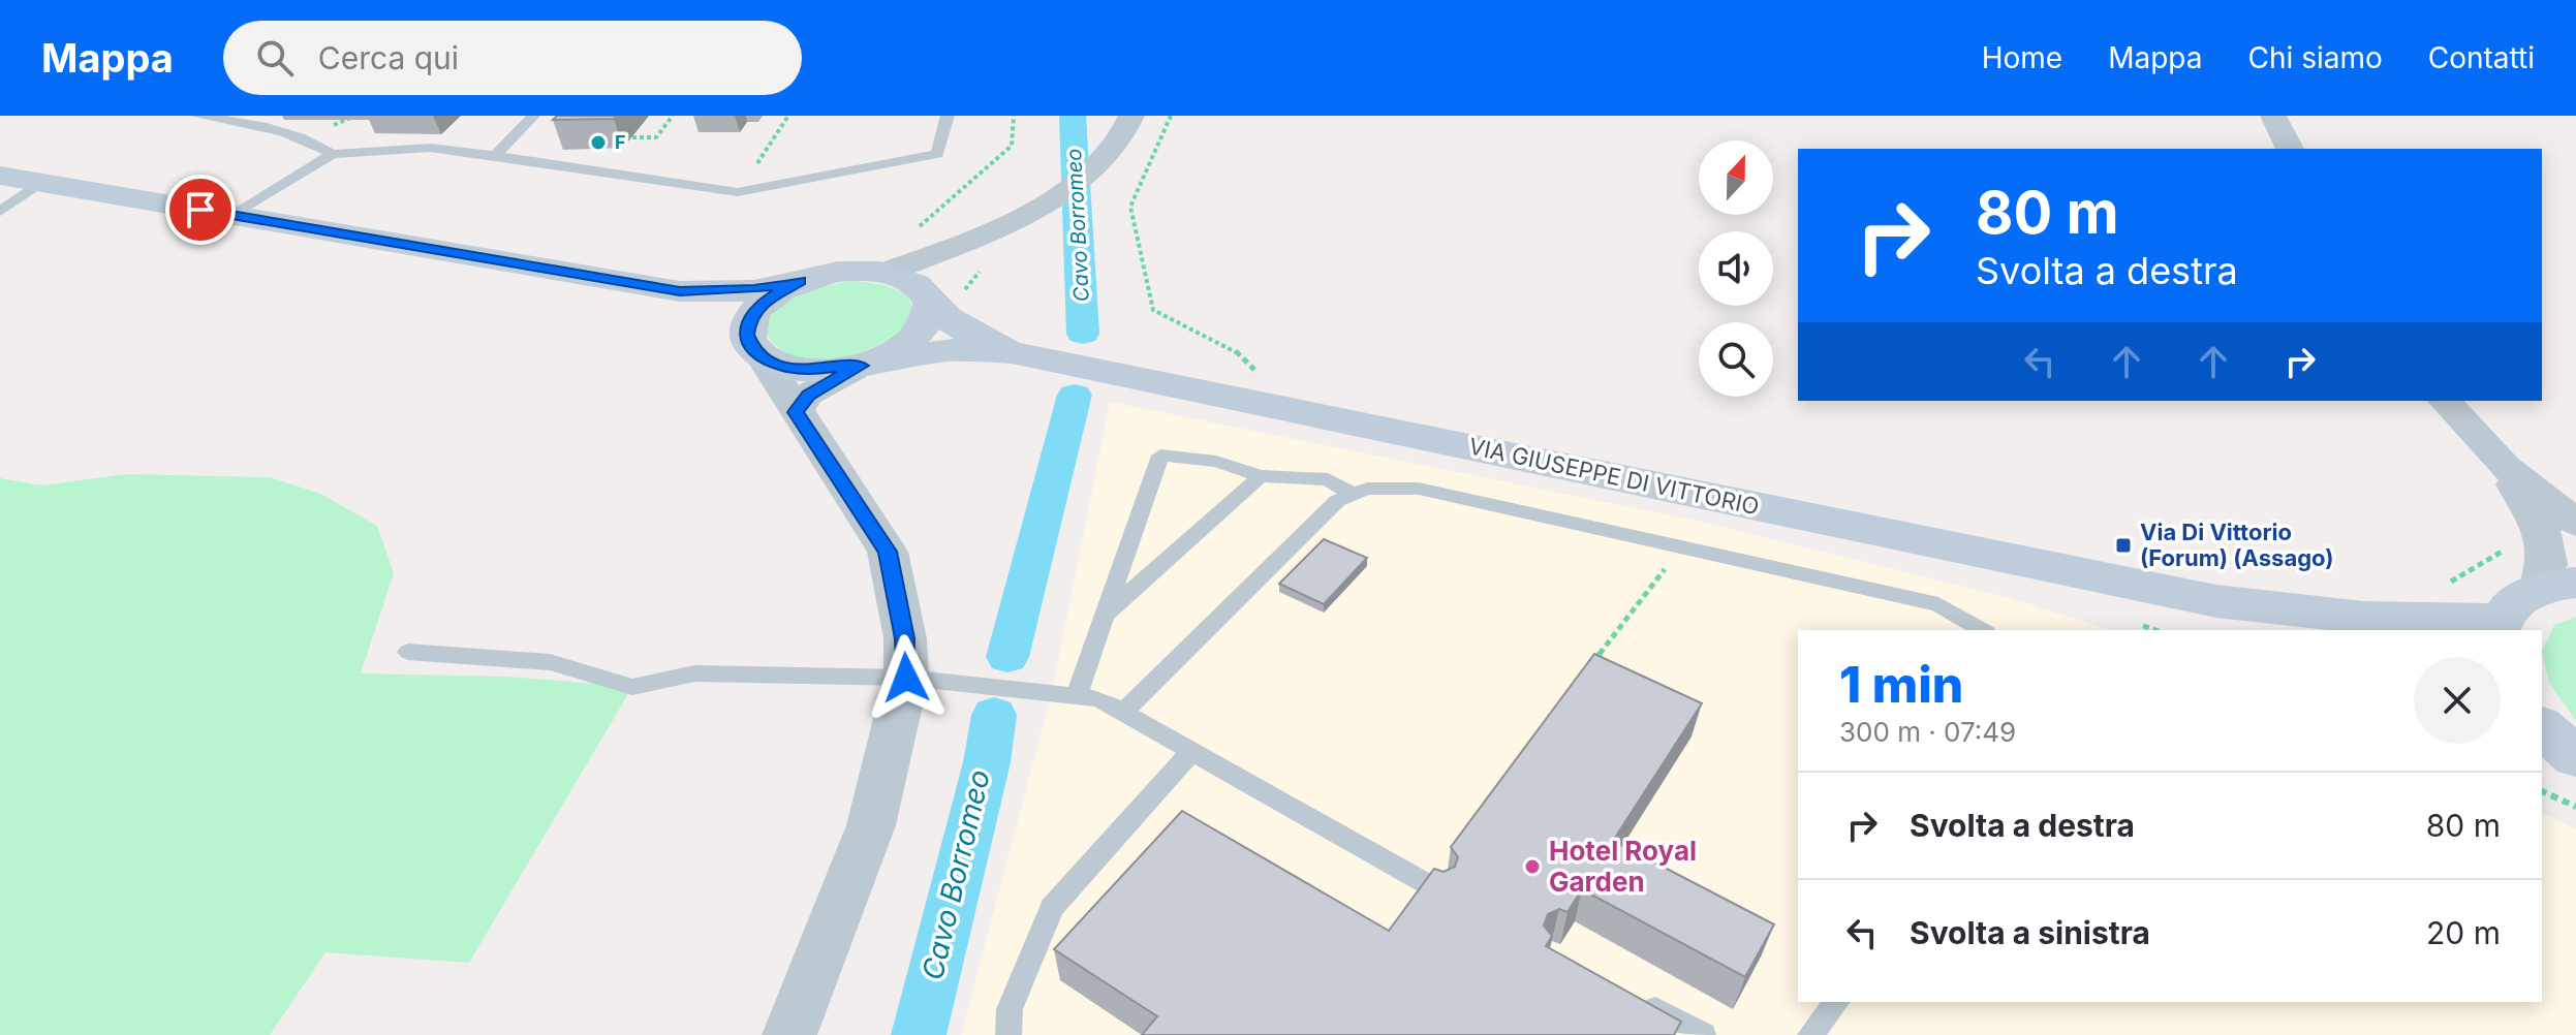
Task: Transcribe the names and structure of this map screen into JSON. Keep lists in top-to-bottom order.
{
  "streets": {
    "main road": ["VIA GIUSEPPE DI VITTORIO"]
  },
  "water": ["Cavo Borromeo"],
  "places": {
    "other": ["F", "Hotel Royal Garden"],
    "transit": ["Via Di Vittorio (Forum) (Assago)"]
  },
  "north": "top",
  "page": {
    "header": "Mappa",
    "search": "Cerca qui",
    "nav": [
      "Home",
      "Mappa",
      "Chi siamo",
      "Contatti"
    ],
    "turn": ["80 m", "Svolta a destra"],
    "heading": ["1 min", "300 m · 07:49"],
    "list": [
      {
        "name": "Svolta a destra",
        "value": "80 m"
      },
      {
        "name": "Svolta a sinistra",
        "value": "20 m"
      }
    ]
  }
}
